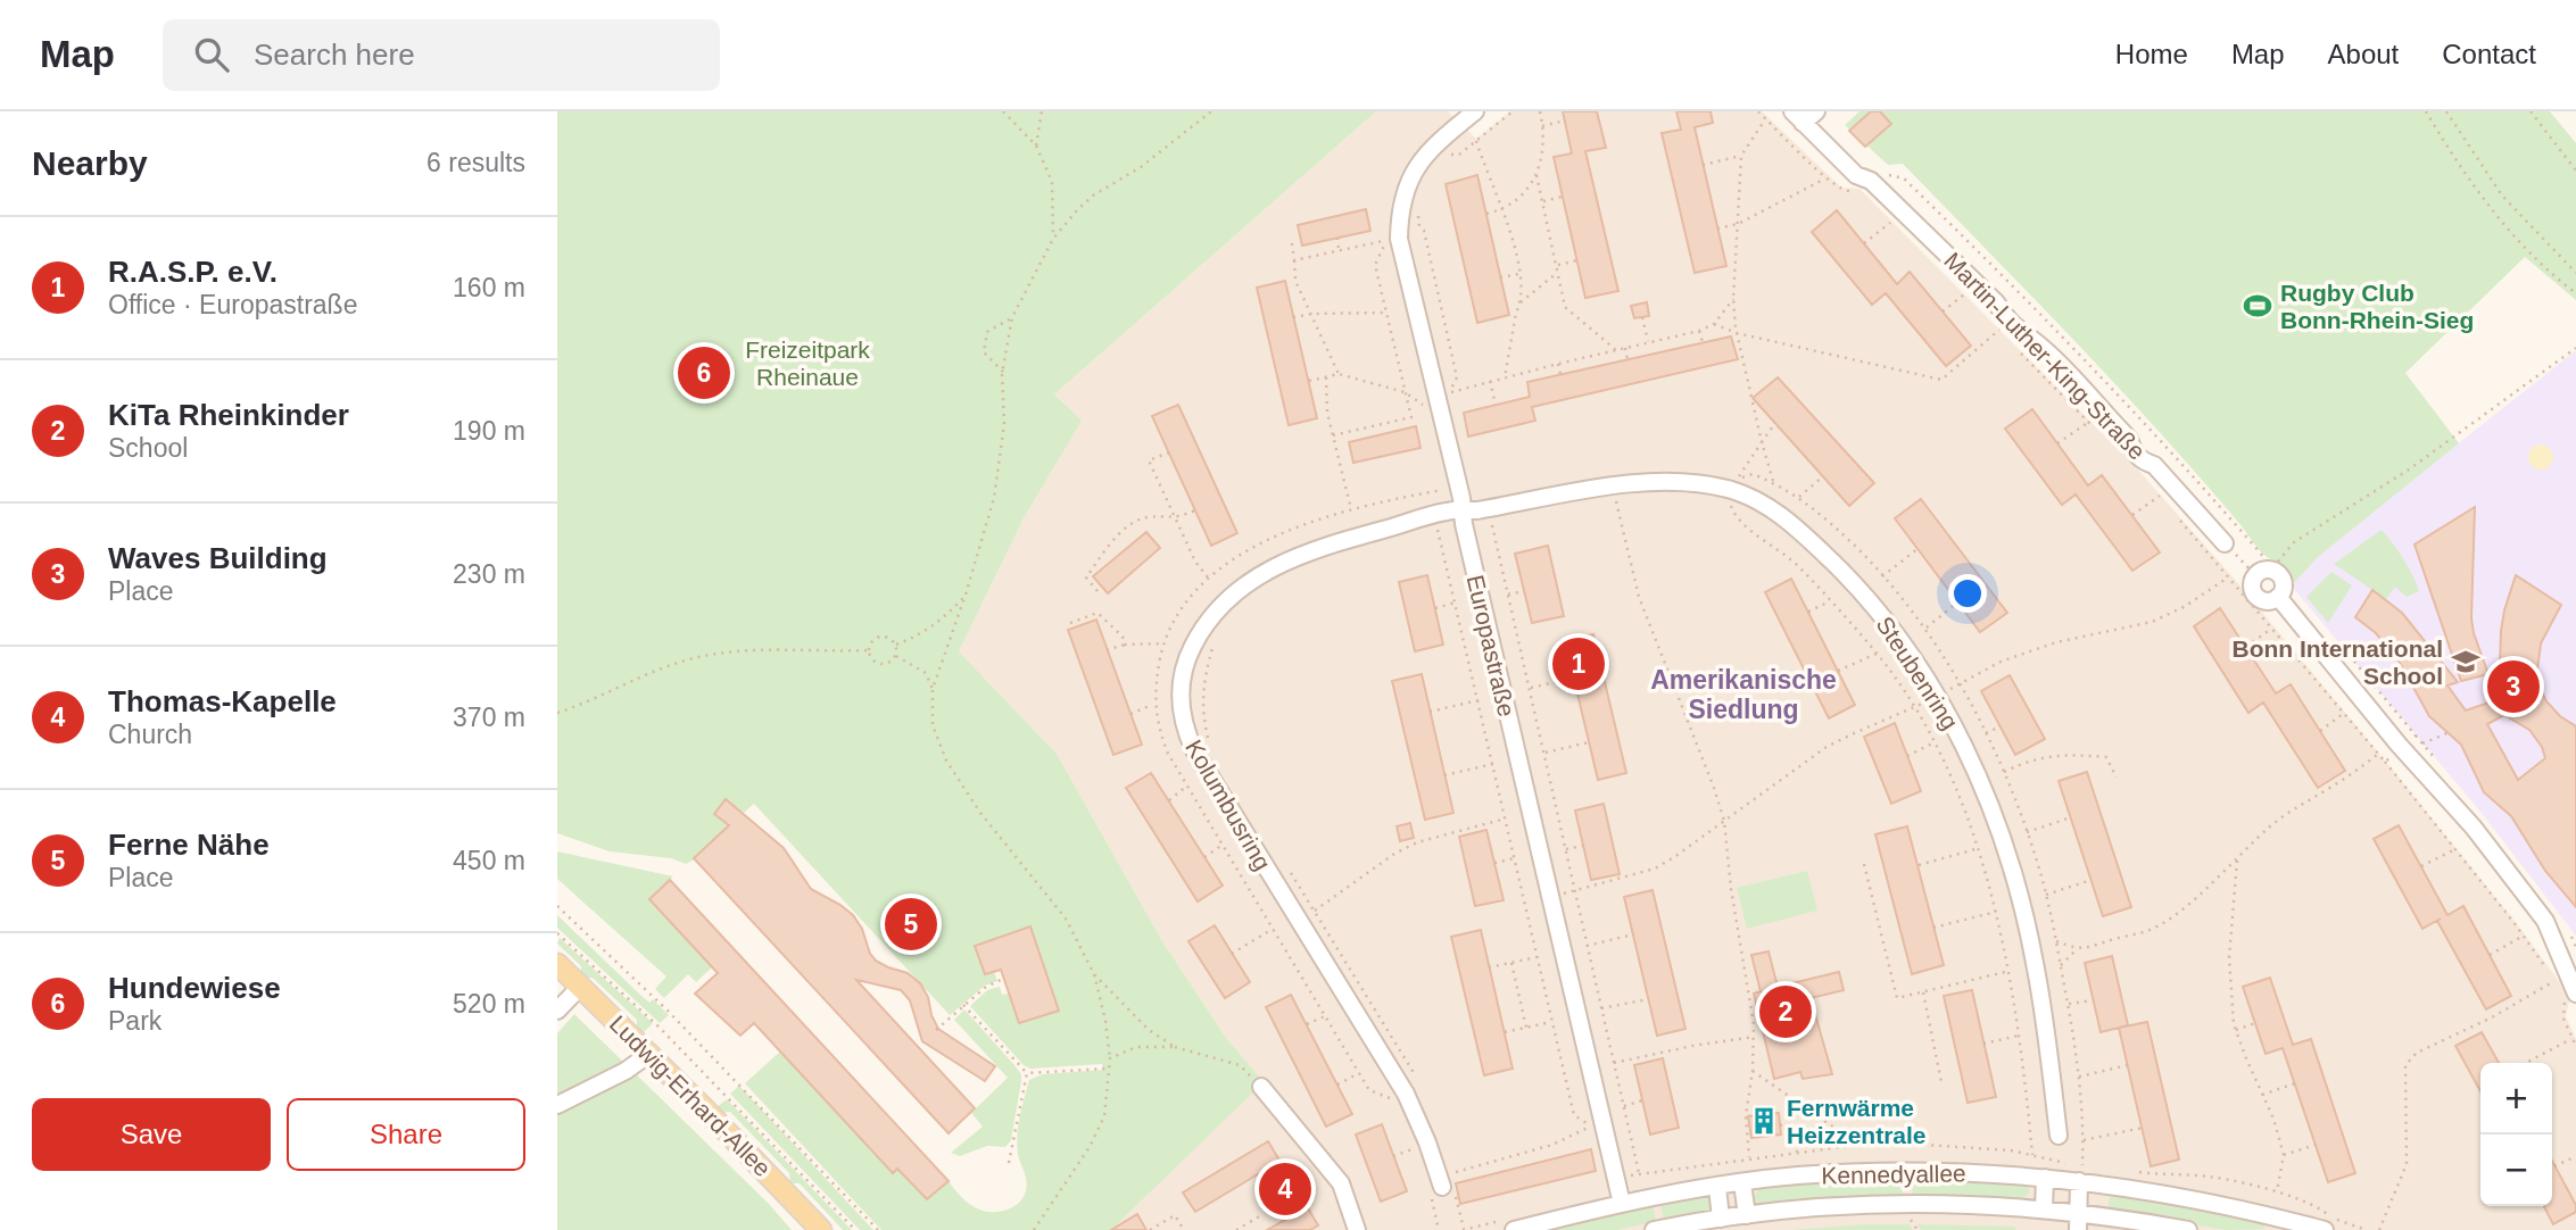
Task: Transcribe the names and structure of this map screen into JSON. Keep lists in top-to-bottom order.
{
  "streets": {
    "main road": ["Ludwig-Erhard-Allee"],
    "street": [
      "Martin-Luther-King-Straße",
      "Europastraße",
      "Steubenring",
      "Kolumbusring",
      "Kennedyallee"
    ]
  },
  "crossings": [
    ["Europastraße", "Steubenring"],
    ["Europastraße", "Kolumbusring"],
    ["Europastraße", "Kennedyallee"],
    ["Steubenring", "Kolumbusring"]
  ],
  "districts": ["Amerikanische Siedlung"],
  "parks": ["Freizeitpark Rheinaue"],
  "places": {
    "sports": ["Rugby Club Bonn-Rhein-Sieg"],
    "school or university": ["Bonn International School"],
    "building": ["Fernwärme Heizzentrale"]
  },
  "page": {
    "header": "Map",
    "search": "Search here",
    "nav": [
      "Home",
      "Map",
      "About",
      "Contact"
    ],
    "heading": ["Nearby", "6 results"],
    "list": [
      {
        "mark": "1",
        "name": "R.A.S.P. e.V.",
        "note": "Office · Europastraße",
        "value": "160 m"
      },
      {
        "mark": "2",
        "name": "KiTa Rheinkinder",
        "note": "School",
        "value": "190 m"
      },
      {
        "mark": "3",
        "name": "Waves Building",
        "note": "Place",
        "value": "230 m"
      },
      {
        "mark": "4",
        "name": "Thomas-Kapelle",
        "note": "Church",
        "value": "370 m"
      },
      {
        "mark": "5",
        "name": "Ferne Nähe",
        "note": "Place",
        "value": "450 m"
      },
      {
        "mark": "6",
        "name": "Hundewiese",
        "note": "Park",
        "value": "520 m"
      }
    ],
    "pins": [
      "6",
      "1",
      "3",
      "5",
      "2",
      "4"
    ],
    "map_buttons": ["+", "−"],
    "buttons": ["Save", "Share"]
  }
}
